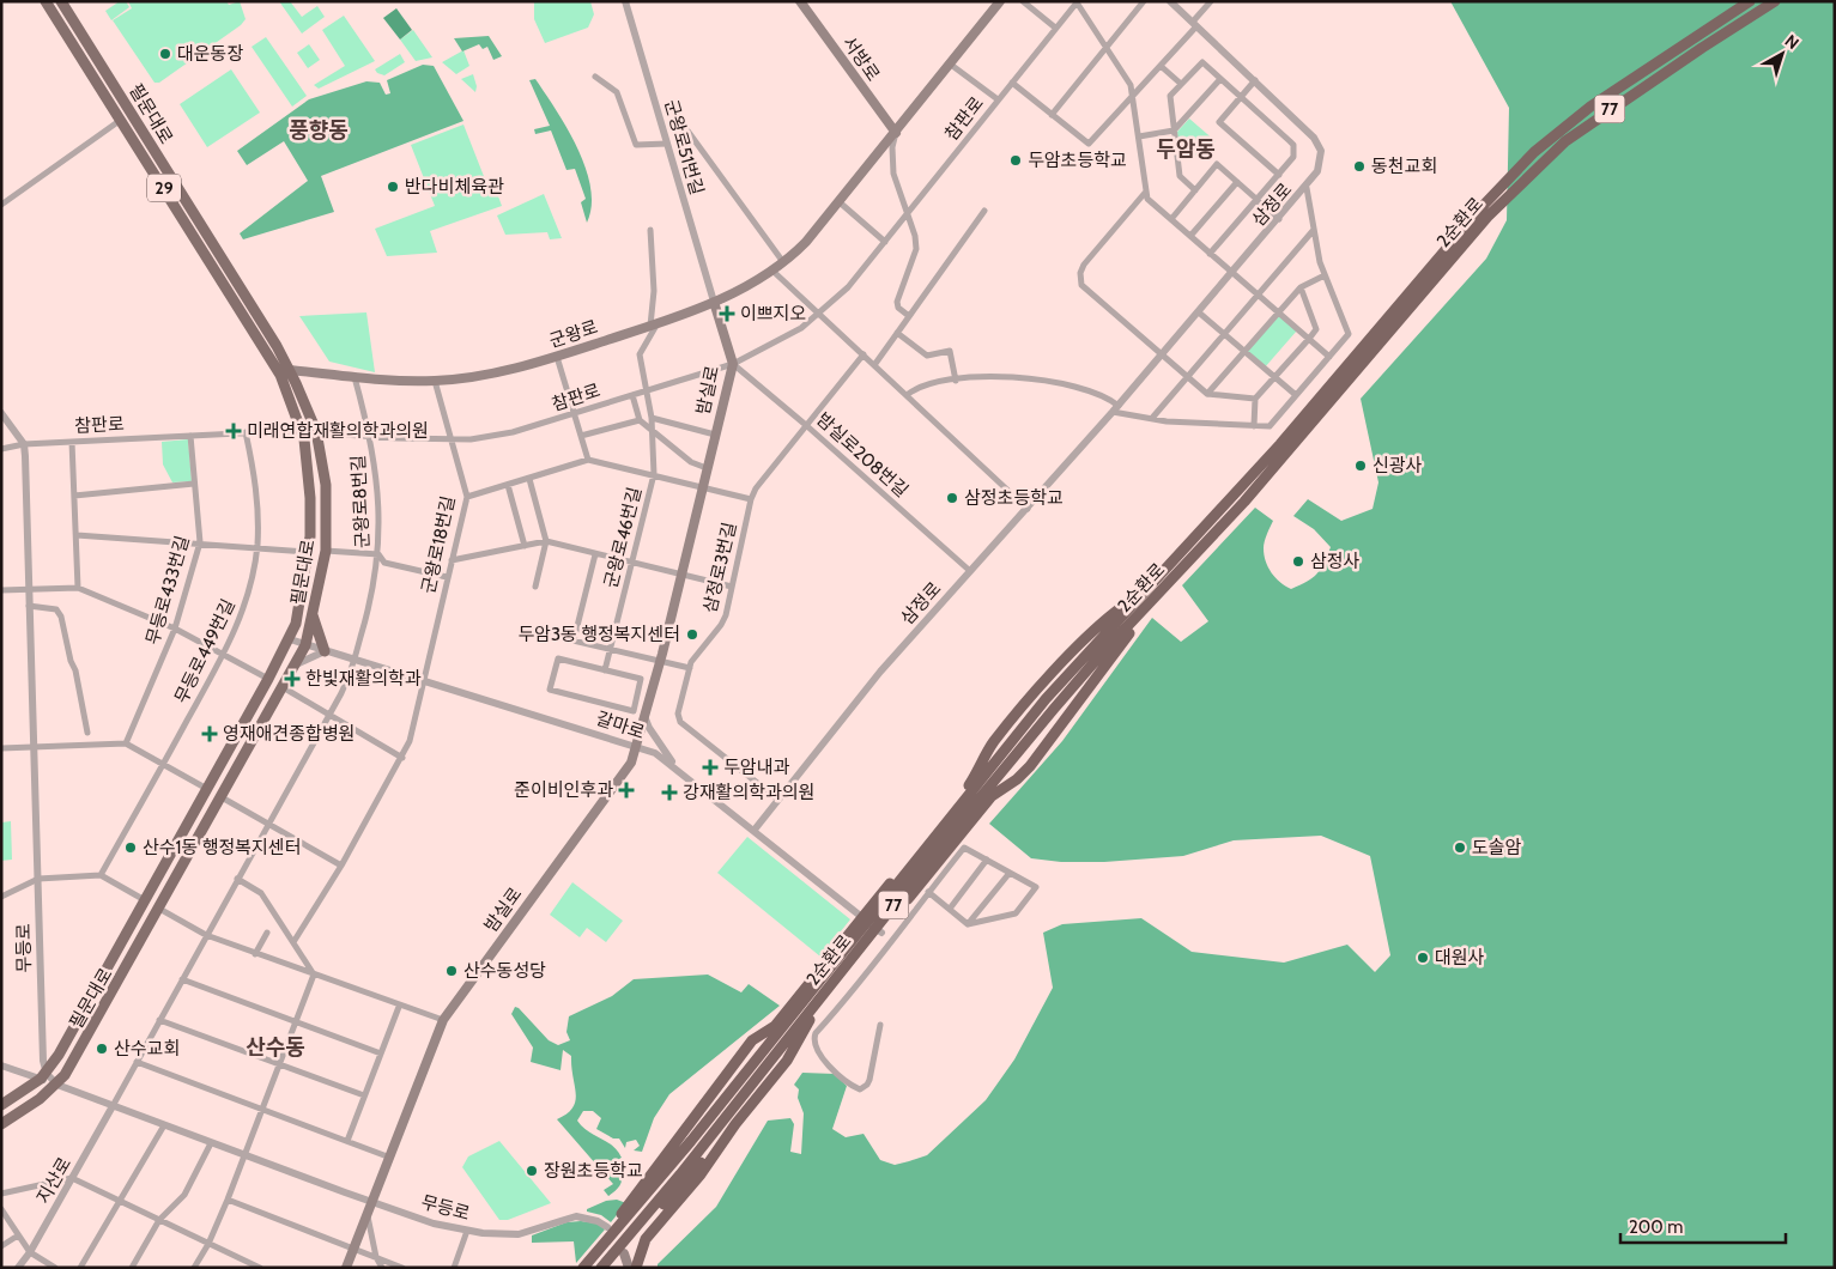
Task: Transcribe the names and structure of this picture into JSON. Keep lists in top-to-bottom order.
{
  "streets": {
    "highway": ["77", "2순환로"],
    "main road": [
      "서방로",
      "필문대로",
      "29",
      "군왕로",
      "밤실로"
    ],
    "street": [
      "참판로",
      "군왕로51번길",
      "삼정로",
      "밤실로208번길",
      "군왕로8번길",
      "군왕로46번길",
      "군왕로18번길",
      "삼정로3번길",
      "무등로433번길",
      "무등로449번길",
      "갈마로",
      "무등로",
      "지산로"
    ]
  },
  "crossings": [
    ["서방로", "군왕로"],
    ["필문대로", "참판로"],
    ["필문대로", "군왕로"],
    ["필문대로", "갈마로"],
    ["필문대로", "무등로"],
    ["참판로", "밤실로"],
    ["참판로", "밤실로208번길"],
    ["참판로", "군왕로8번길"],
    ["참판로", "군왕로46번길"],
    ["참판로", "군왕로18번길"],
    ["참판로", "무등로433번길"],
    ["참판로", "무등로449번길"],
    ["참판로", "무등로"],
    ["군왕로51번길", "군왕로"],
    ["군왕로51번길", "밤실로"],
    ["삼정로", "밤실로208번길"],
    ["삼정로", "삼정로3번길"],
    ["삼정로", "갈마로"],
    ["군왕로", "밤실로"],
    ["군왕로", "군왕로8번길"],
    ["군왕로", "군왕로46번길"],
    ["군왕로", "군왕로18번길"],
    ["밤실로", "밤실로208번길"],
    ["밤실로", "갈마로"],
    ["밤실로", "무등로"],
    ["밤실로208번길", "삼정로3번길"],
    ["군왕로8번길", "갈마로"],
    ["군왕로8번길", "무등로"],
    ["군왕로8번길", "지산로"],
    ["군왕로18번길", "갈마로"],
    ["무등로", "지산로"]
  ],
  "districts": ["풍향동", "두암동", "산수동"],
  "places": {
    "other": [
      "대운동장",
      "두암초등학교",
      "동천교회",
      "반다비체육관",
      "신광사",
      "삼정초등학교",
      "삼정사",
      "두암3동 행정복지센터",
      "산수1동 행정복지센터",
      "도솔암",
      "대원사",
      "산수동성당",
      "산수교회",
      "장원초등학교"
    ],
    "health": [
      "이쁘지오",
      "미래연합재활의학과의원",
      "한빛재활의학과",
      "영재애견종합병원",
      "두암내과",
      "준이비인후과",
      "강재활의학과의원"
    ]
  },
  "scale_bar": "200 m",
  "north": "top right"
}
